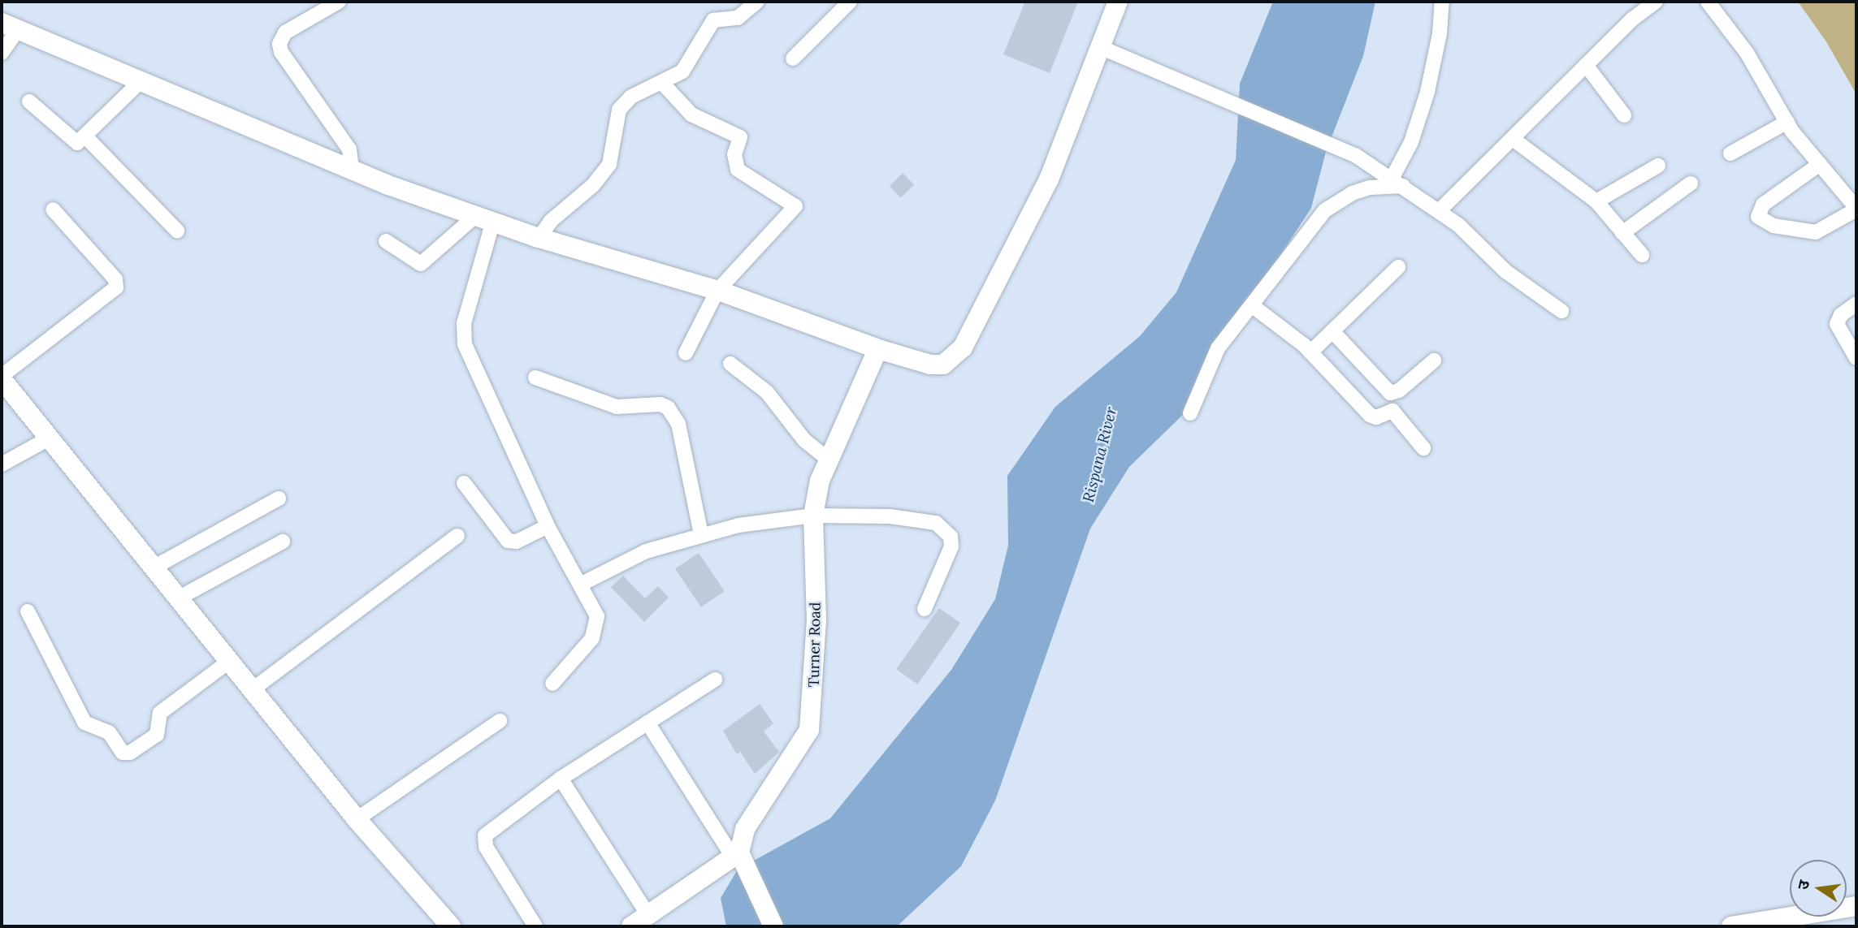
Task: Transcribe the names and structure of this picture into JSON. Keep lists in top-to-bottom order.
{
  "streets": {
    "street": ["Turner Road"]
  },
  "water": ["Rispana River"],
  "north": "left"
}
